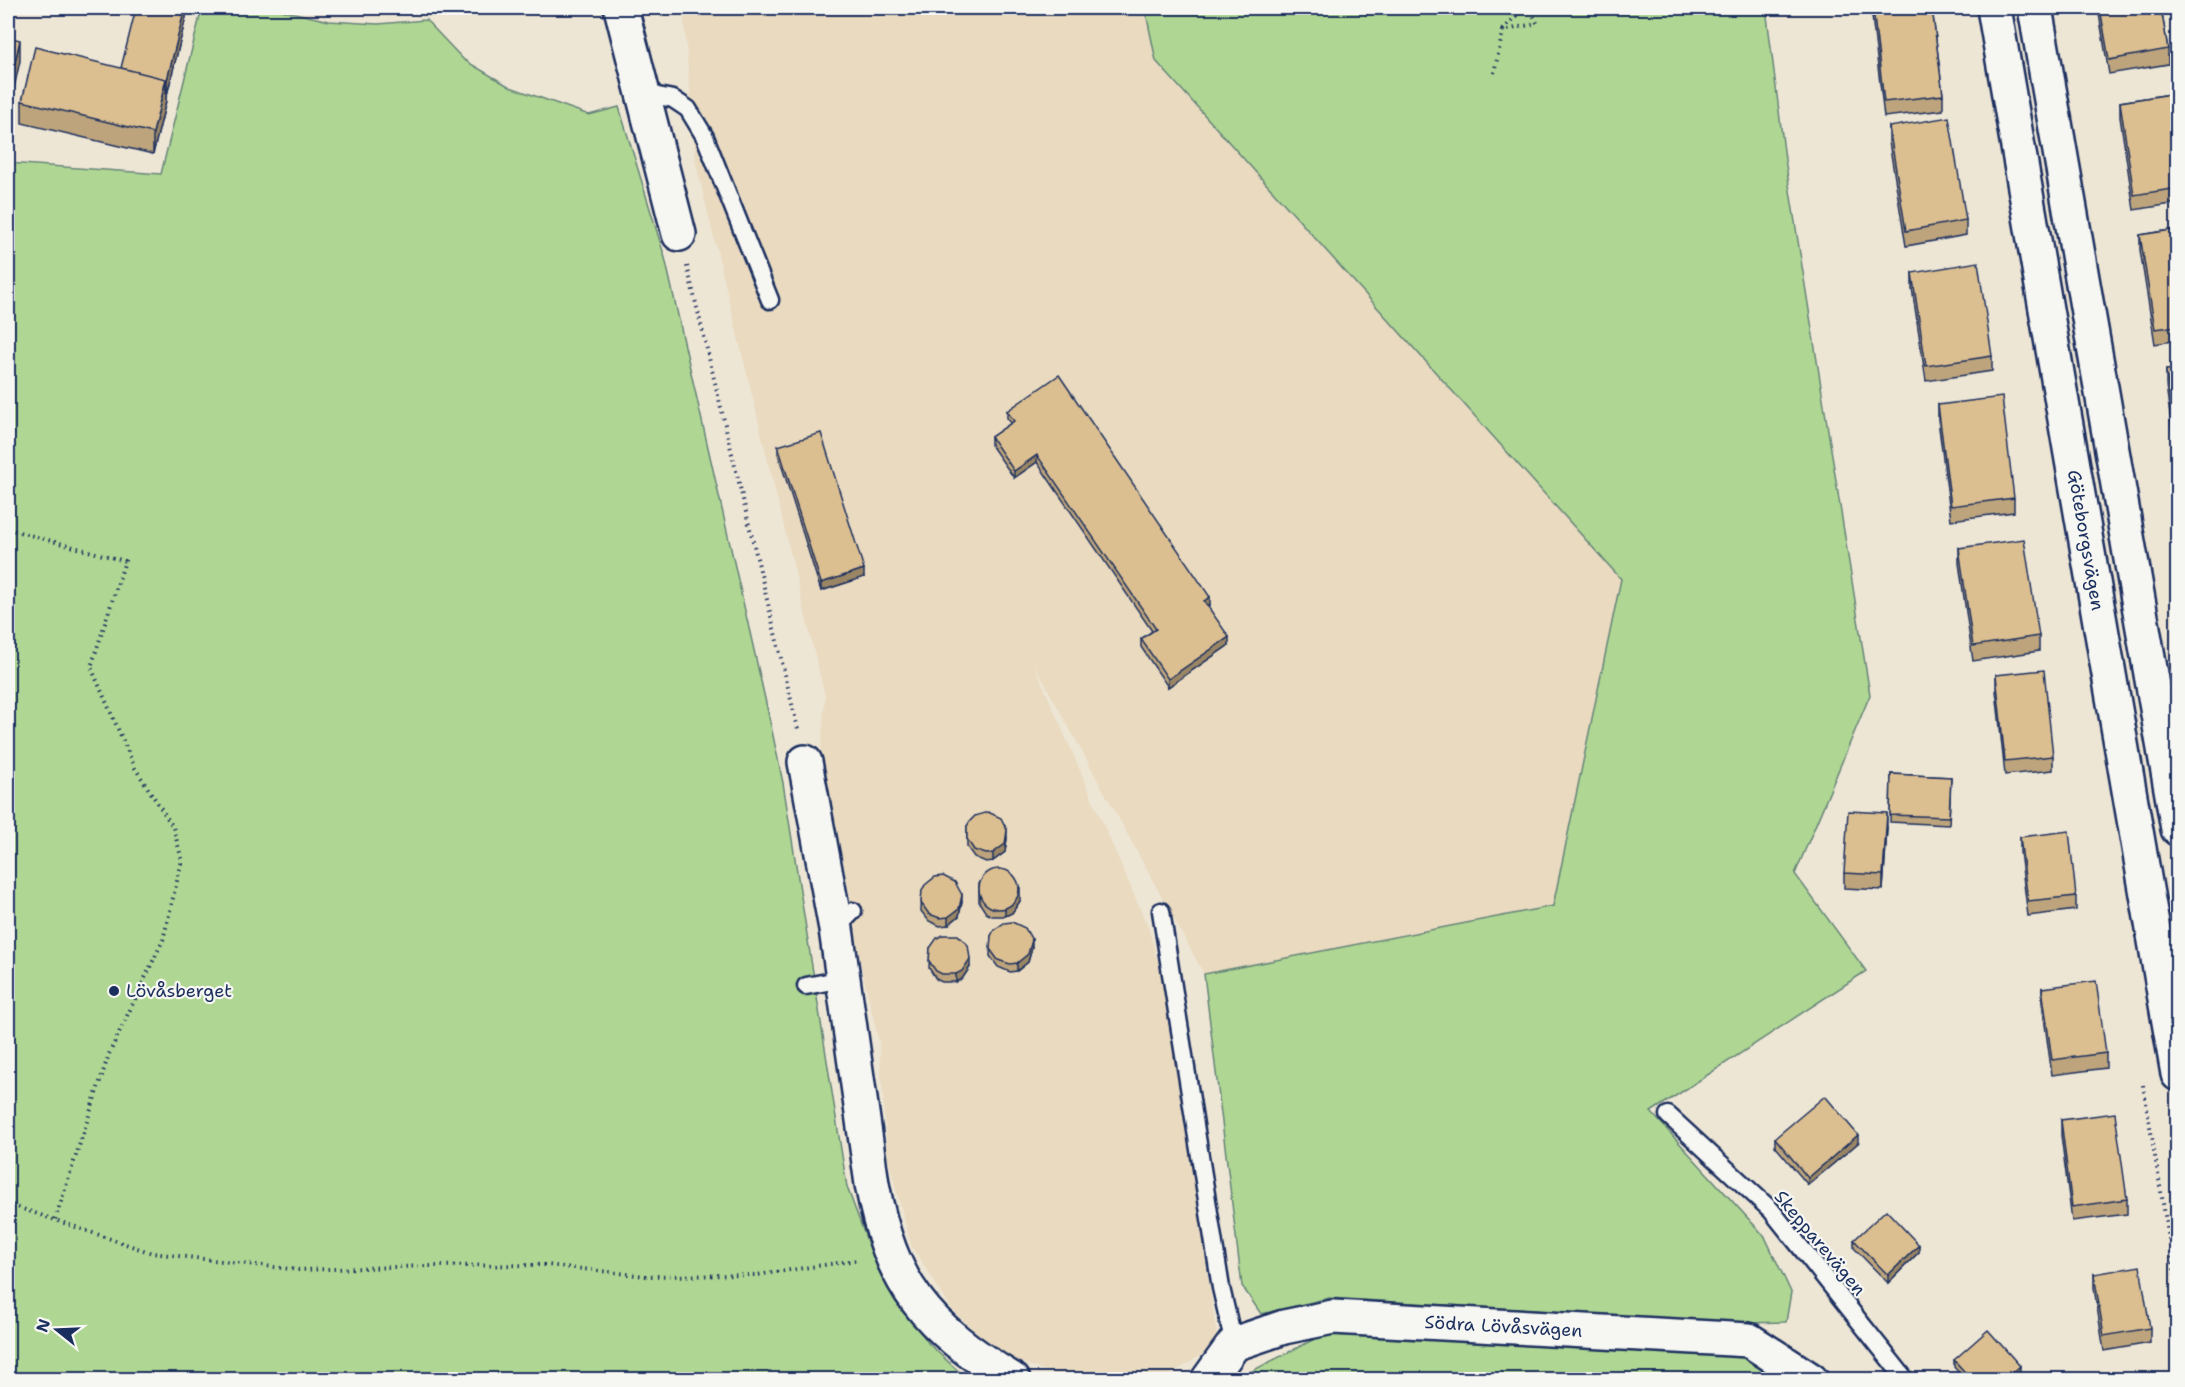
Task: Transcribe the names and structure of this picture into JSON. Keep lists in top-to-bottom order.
{
  "streets": {
    "main road": ["Göteborgsvägen", "Södra Lövåsvägen"],
    "lane": ["Skepparevägen"]
  },
  "places": ["Lövåsberget"],
  "north": "left"
}
